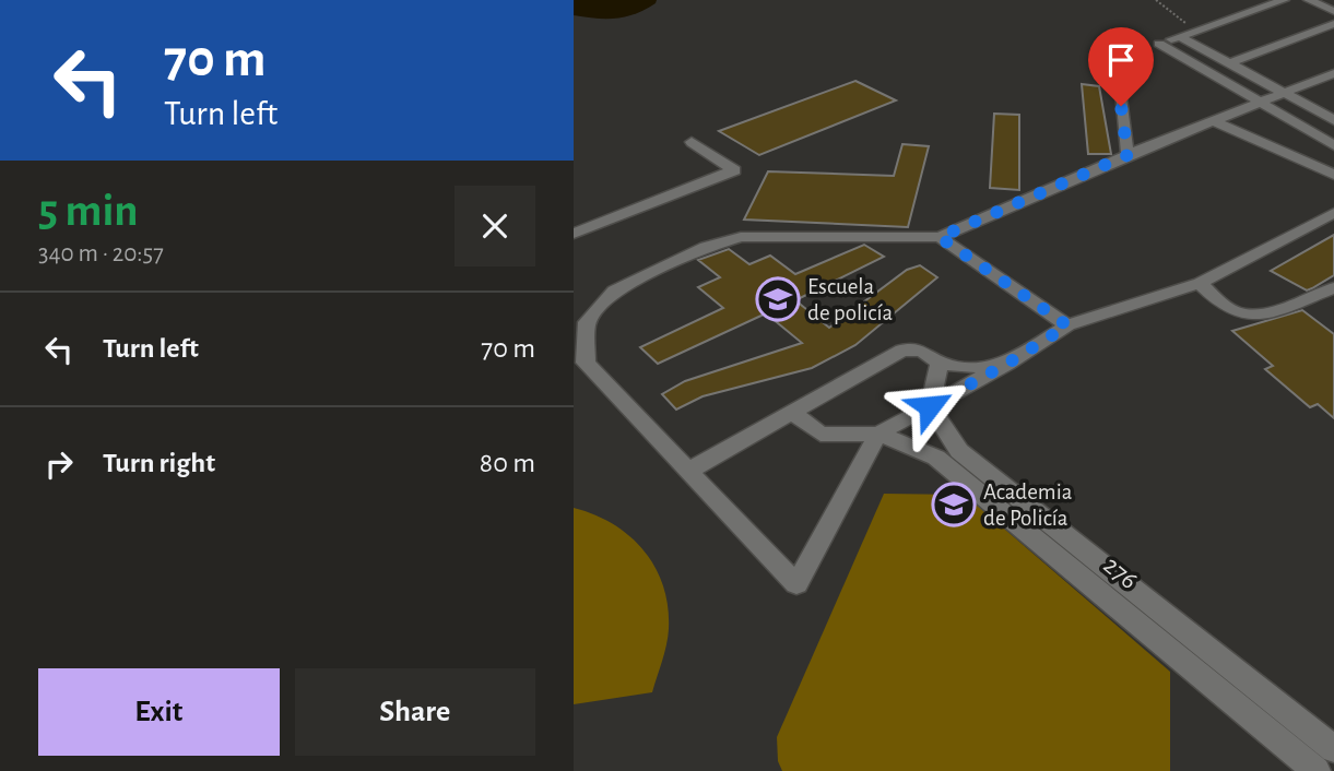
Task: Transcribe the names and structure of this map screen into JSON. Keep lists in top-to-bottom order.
{
  "streets": {
    "street": ["276"]
  },
  "places": {
    "school or university": ["Escuela de policía", "Academia de Policía"]
  },
  "page": {
    "turn": ["70 m", "Turn left"],
    "heading": ["5 min", "340 m · 20:57"],
    "list": [
      {
        "name": "Turn left",
        "value": "70 m"
      },
      {
        "name": "Turn right",
        "value": "80 m"
      }
    ],
    "buttons": ["Exit", "Share"]
  }
}
